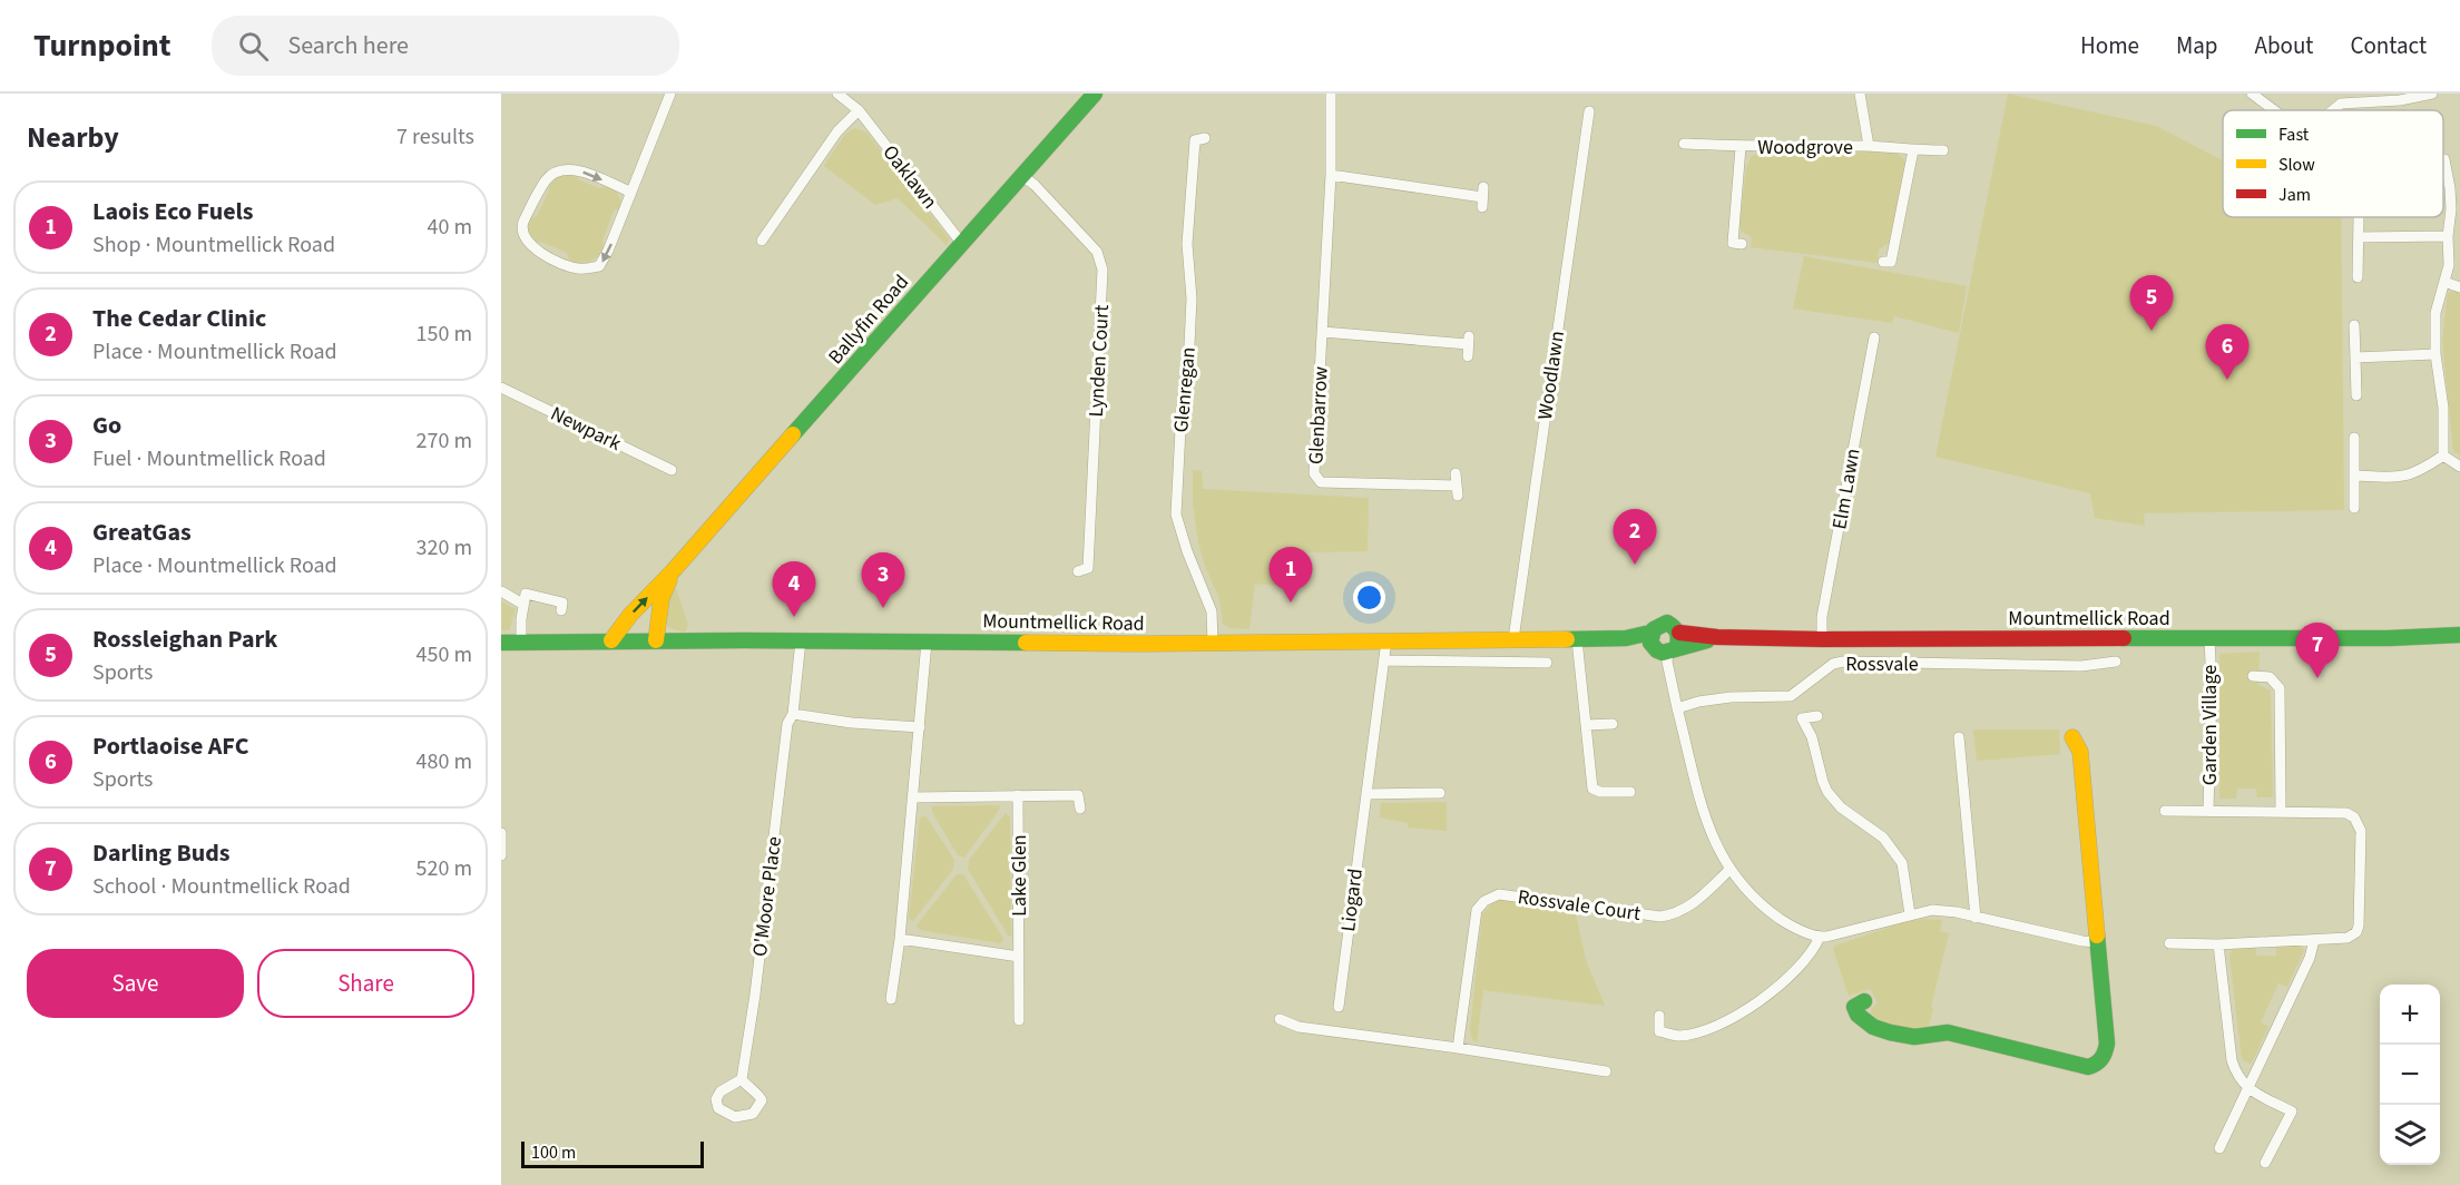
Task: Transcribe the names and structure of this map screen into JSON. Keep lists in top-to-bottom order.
{
  "streets": {
    "main road": ["Ballyfin Road", "Mountmellick Road"],
    "street": [
      "Woodgrove",
      "Oaklawn",
      "Lynden Court",
      "Woodlawn",
      "Glenregan",
      "Glenbarrow",
      "Newpark",
      "Elm Lawn",
      "Rossvale",
      "Garden Village",
      "Lake Glen",
      "O'Moore Place",
      "Liogard",
      "Rossvale Court"
    ]
  },
  "crossings": [
    ["Oaklawn", "Ballyfin Road"],
    ["Ballyfin Road", "Lynden Court"],
    ["Ballyfin Road", "Mountmellick Road"],
    ["Woodlawn", "Mountmellick Road"],
    ["Glenregan", "Mountmellick Road"],
    ["Elm Lawn", "Mountmellick Road"],
    ["Mountmellick Road", "Garden Village"],
    ["Mountmellick Road", "O'Moore Place"],
    ["Mountmellick Road", "Liogard"]
  ],
  "legend": ["Fast", "Slow", "Jam"],
  "scale_bar": "100 m",
  "page": {
    "header": "Turnpoint",
    "search": "Search here",
    "nav": [
      "Home",
      "Map",
      "About",
      "Contact"
    ],
    "heading": ["Nearby", "7 results"],
    "list": [
      {
        "mark": "1",
        "name": "Laois Eco Fuels",
        "note": "Shop · Mountmellick Road",
        "value": "40 m"
      },
      {
        "mark": "2",
        "name": "The Cedar Clinic",
        "note": "Place · Mountmellick Road",
        "value": "150 m"
      },
      {
        "mark": "3",
        "name": "Go",
        "note": "Fuel · Mountmellick Road",
        "value": "270 m"
      },
      {
        "mark": "4",
        "name": "GreatGas",
        "note": "Place · Mountmellick Road",
        "value": "320 m"
      },
      {
        "mark": "5",
        "name": "Rossleighan Park",
        "note": "Sports",
        "value": "450 m"
      },
      {
        "mark": "6",
        "name": "Portlaoise AFC",
        "note": "Sports",
        "value": "480 m"
      },
      {
        "mark": "7",
        "name": "Darling Buds",
        "note": "School · Mountmellick Road",
        "value": "520 m"
      }
    ],
    "pins": [
      "5",
      "6",
      "2",
      "1",
      "3",
      "4",
      "7"
    ],
    "buttons": ["Save", "Share"],
    "map_buttons": ["+", "−"],
    "scale": "100 m"
  }
}
